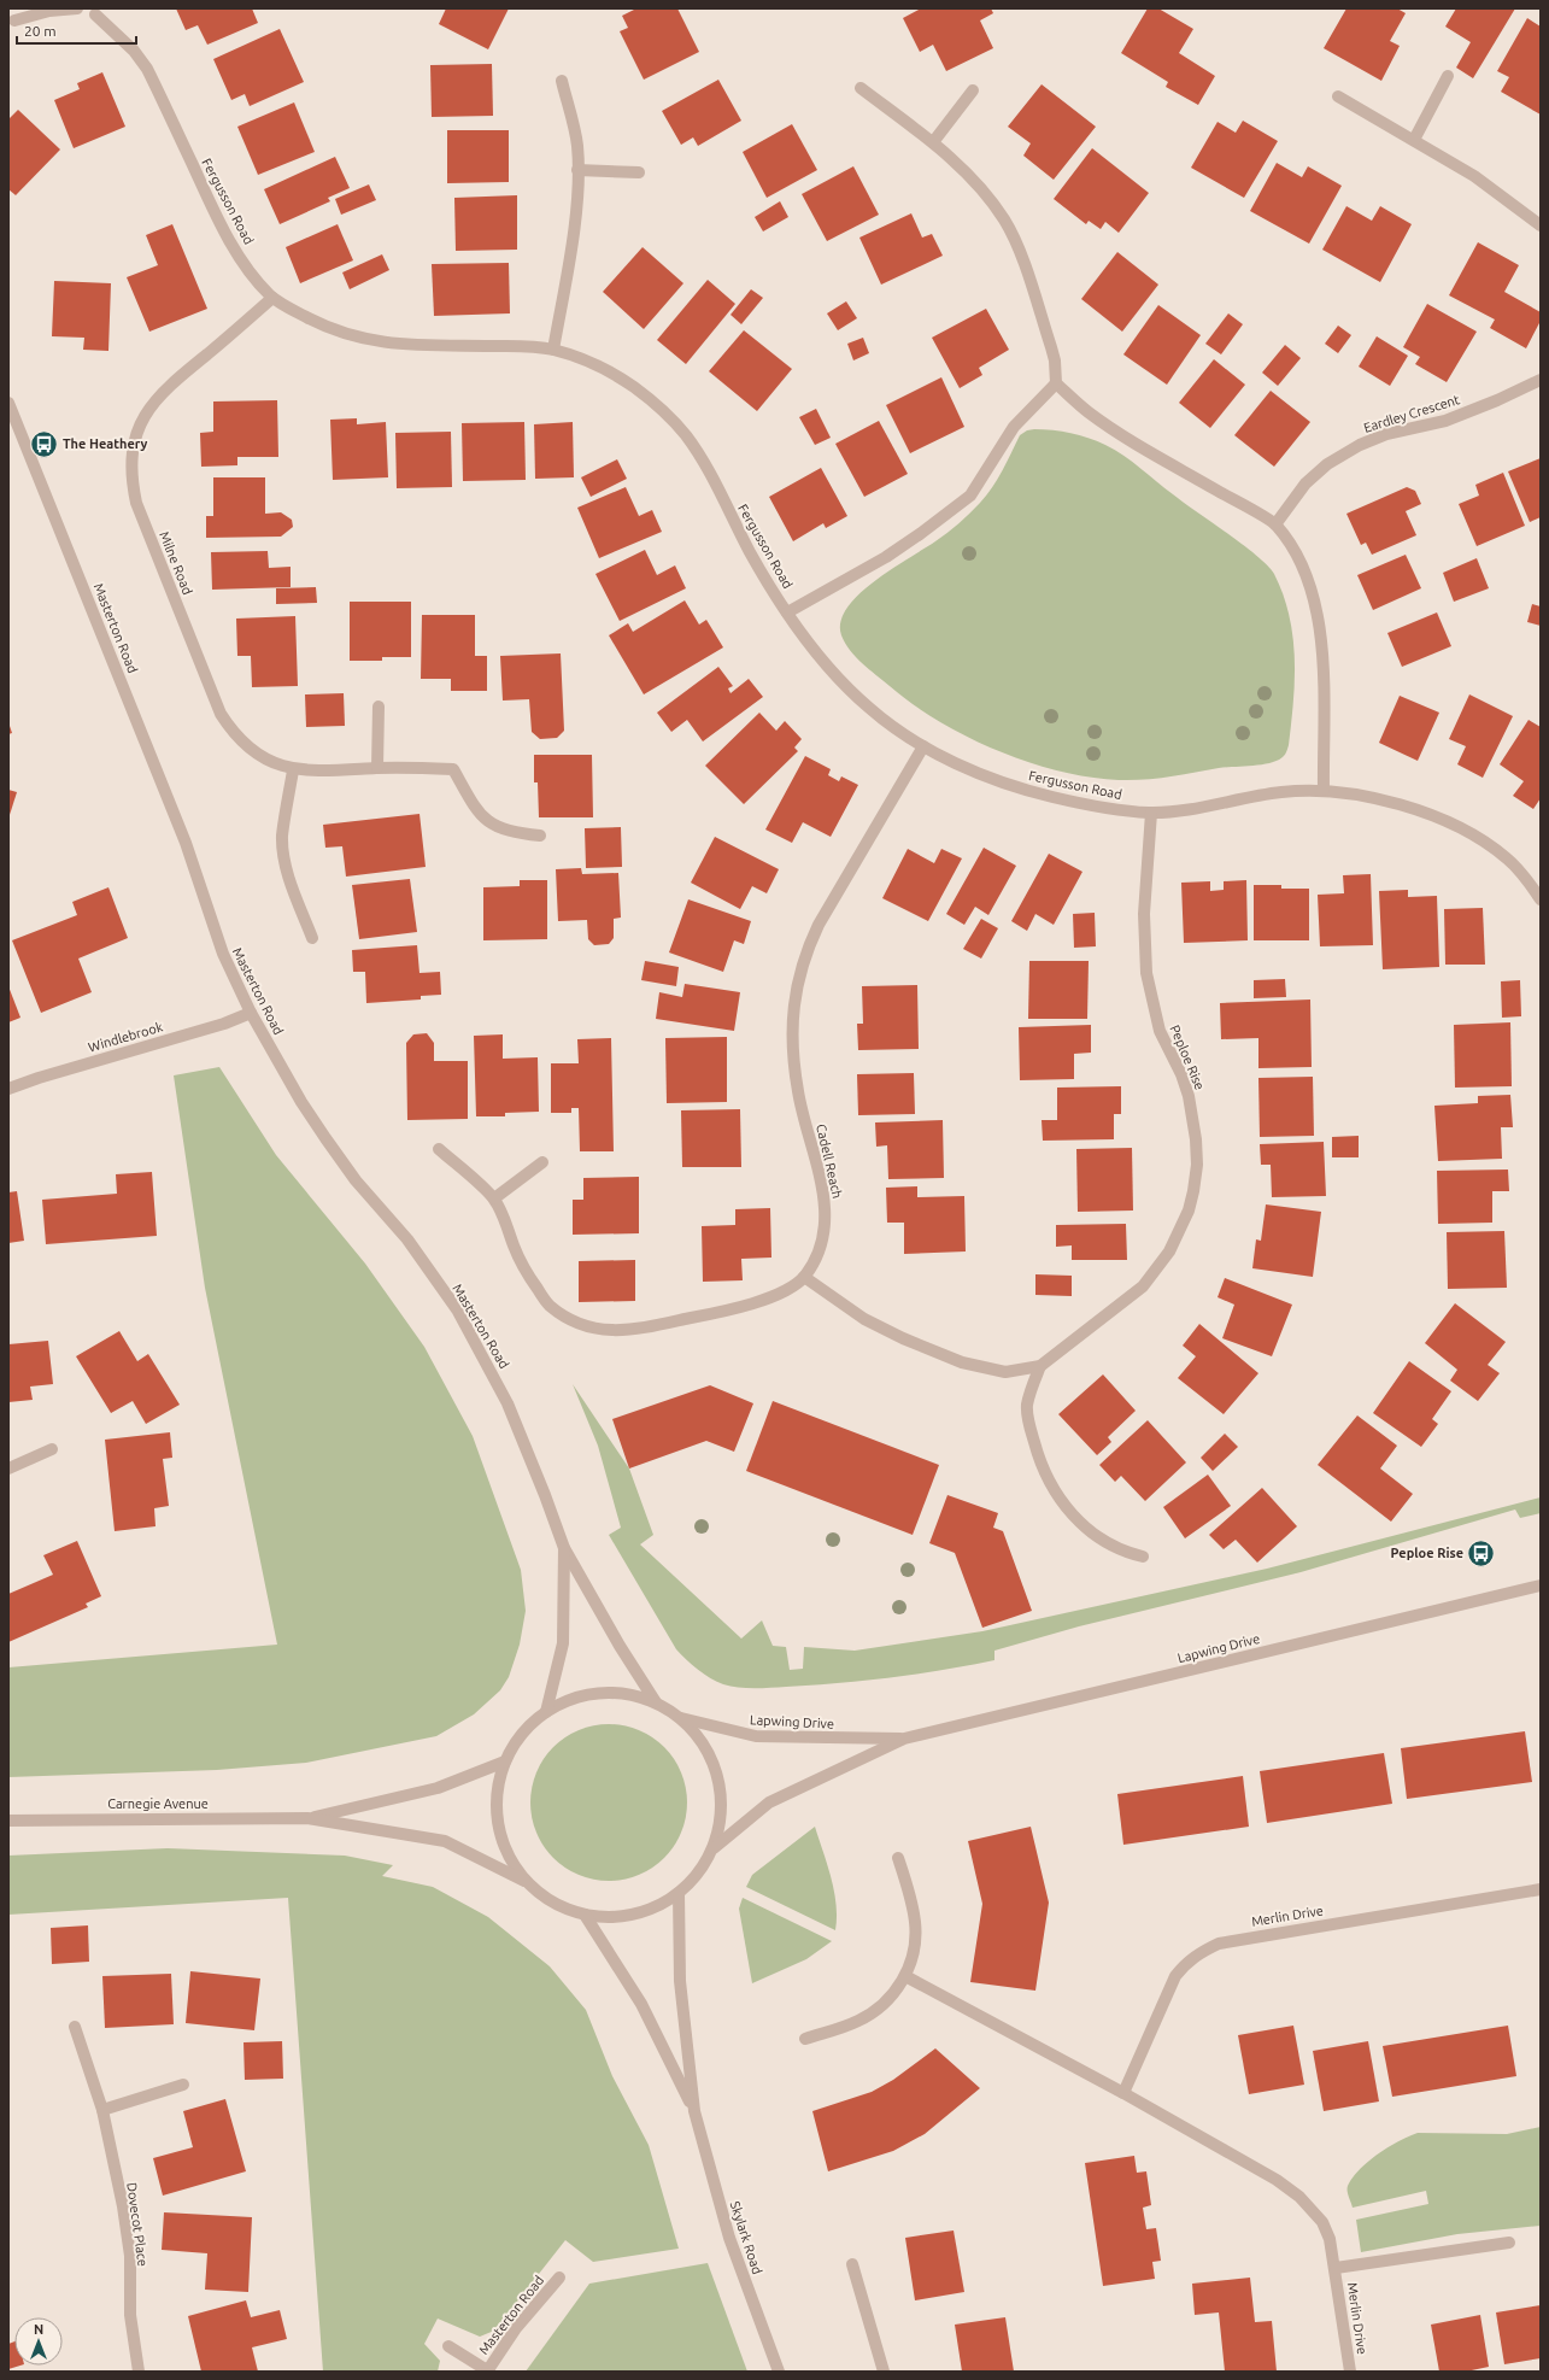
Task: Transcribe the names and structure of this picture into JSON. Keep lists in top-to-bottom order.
{
  "streets": {
    "street": [
      "Fergusson Road",
      "Eardley Crescent",
      "Milne Road",
      "Masterton Road",
      "Windlebrook",
      "Peploe Rise",
      "Cadell Reach",
      "Lapwing Drive",
      "Carnegie Avenue",
      "Merlin Drive",
      "Dovecot Place",
      "Skylark Road"
    ]
  },
  "crossings": [
    ["Fergusson Road", "Milne Road"],
    ["Fergusson Road", "Peploe Rise"],
    ["Fergusson Road", "Cadell Reach"],
    ["Masterton Road", "Windlebrook"]
  ],
  "places": {
    "bus stop": ["The Heathery", "Peploe Rise"]
  },
  "scale_bar": "20 m",
  "north": "top"
}
